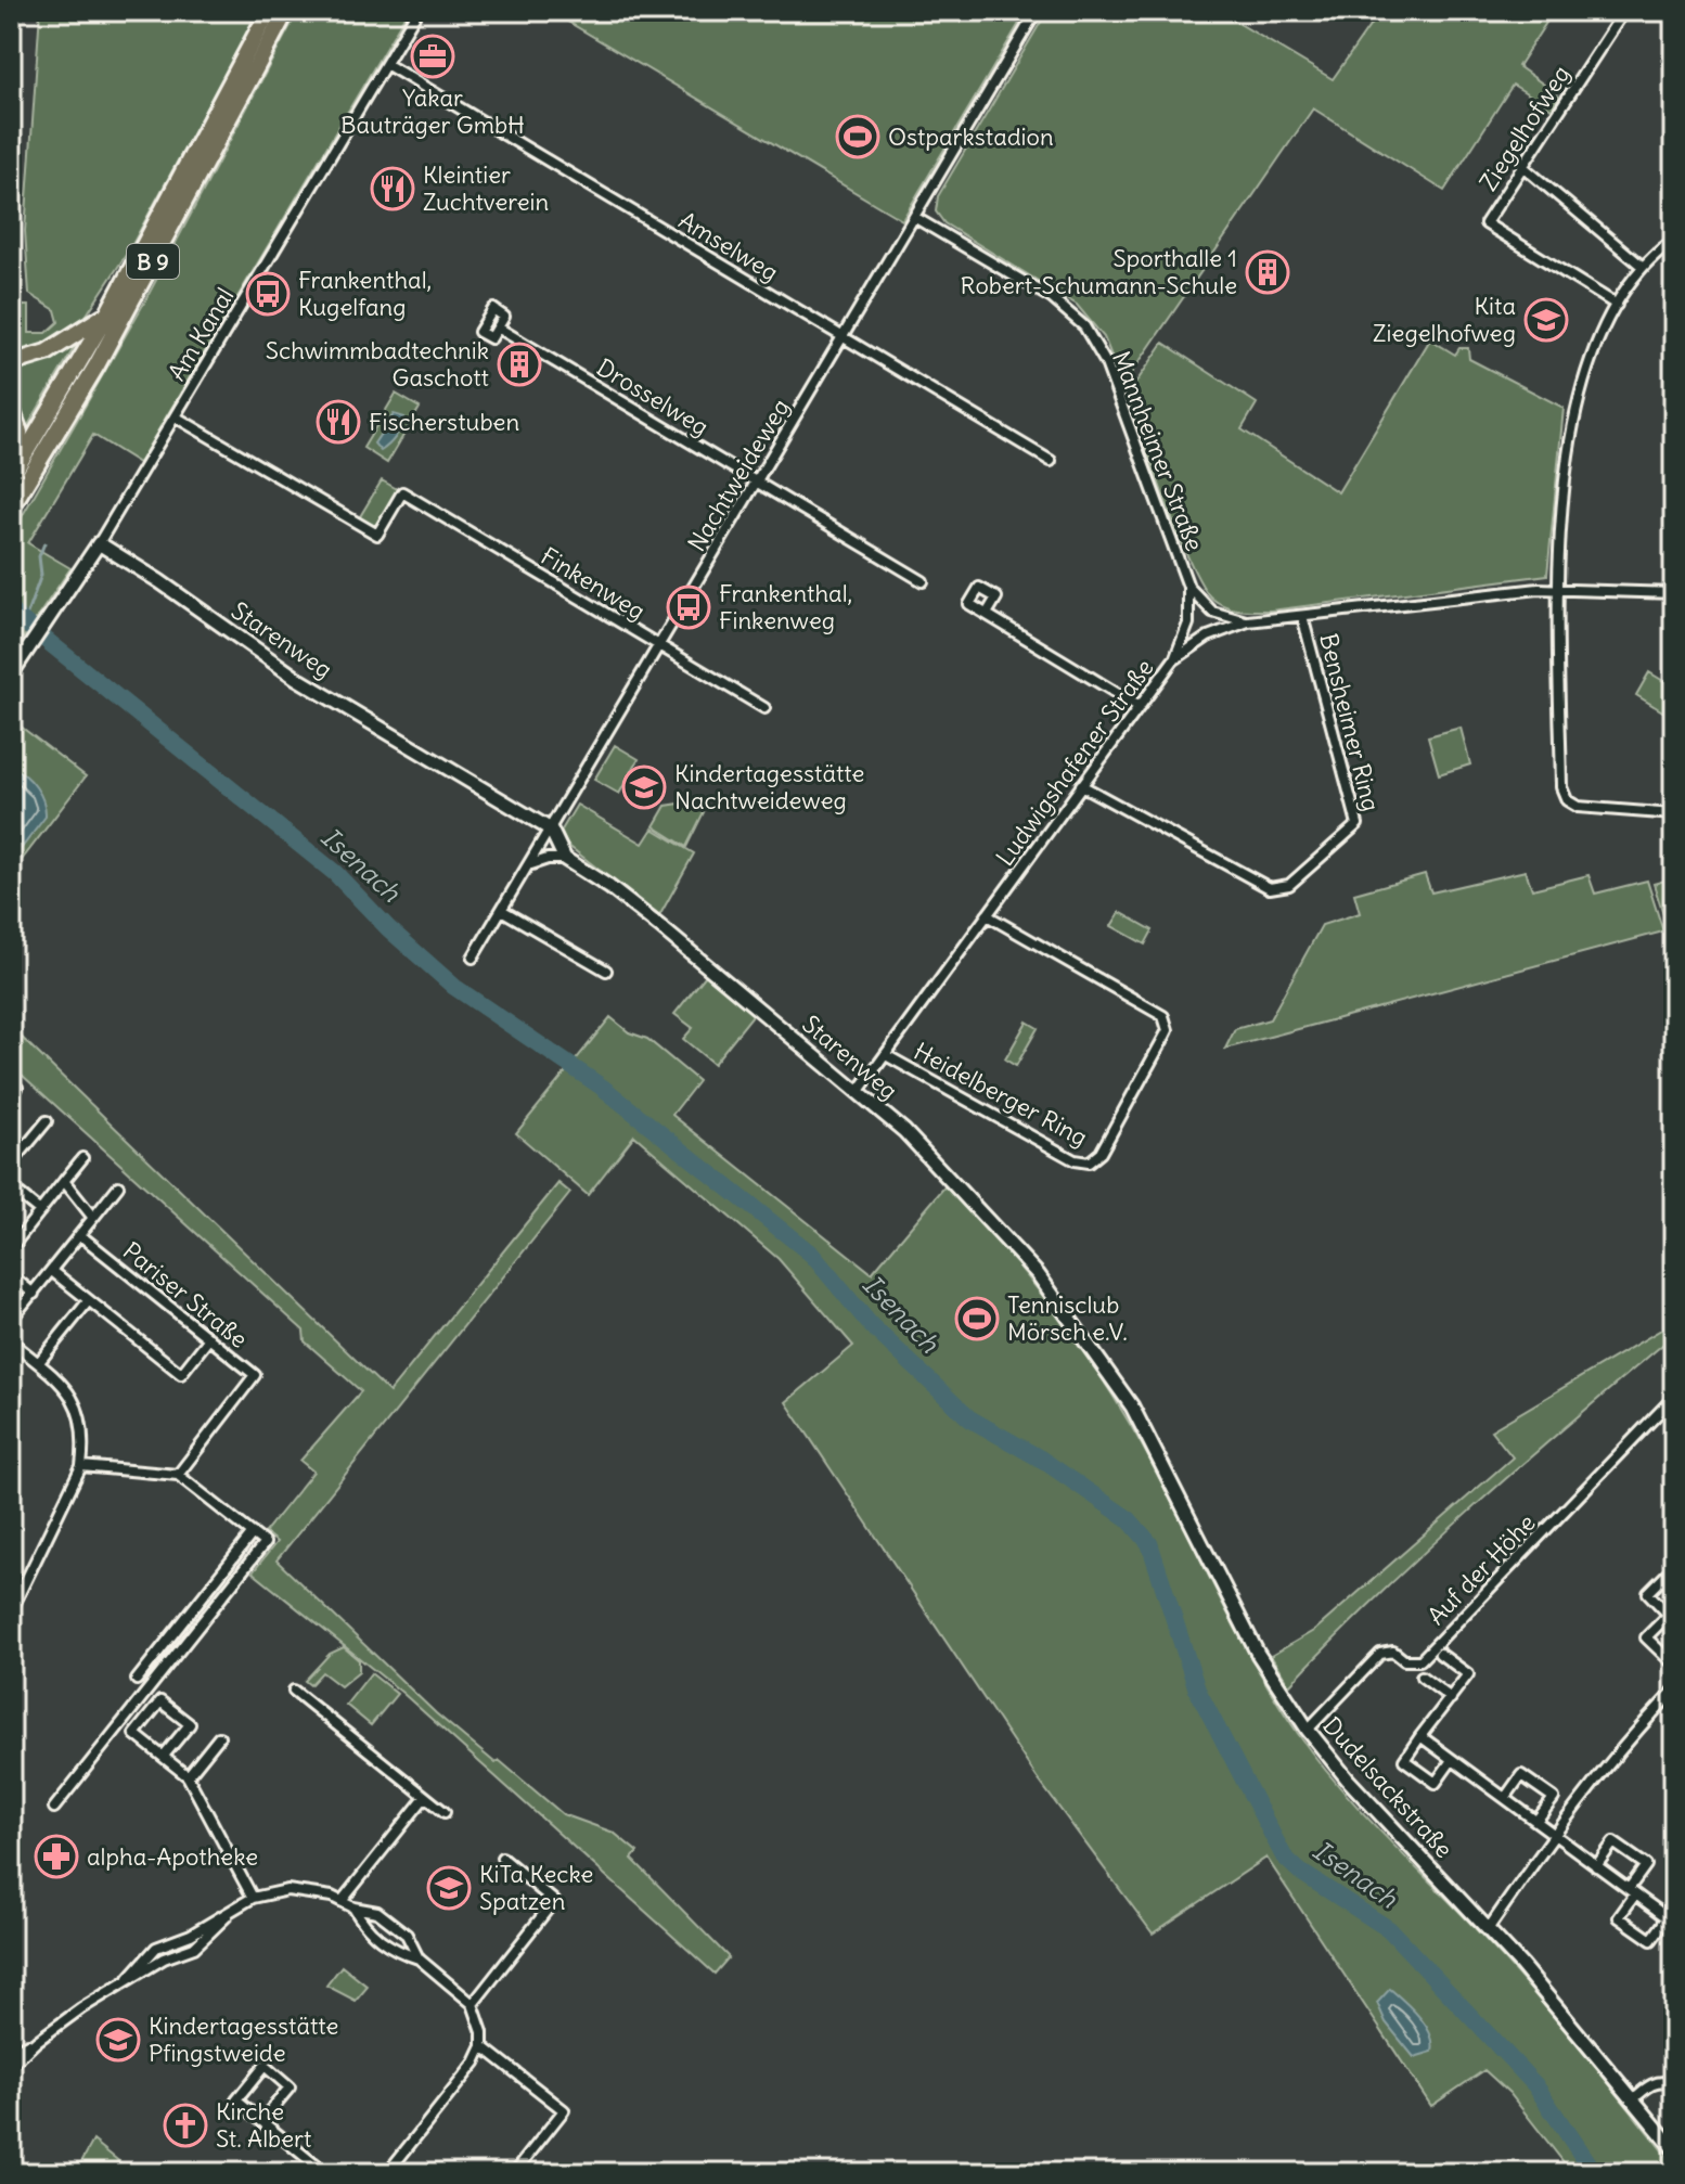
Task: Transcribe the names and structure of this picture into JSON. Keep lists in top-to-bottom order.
{
  "streets": {
    "highway": ["B 9"],
    "street": [
      "Ziegelhofweg",
      "Amselweg",
      "Am Kanal",
      "Drosselweg",
      "Mannheimer Straße",
      "Nachtweideweg",
      "Finkenweg",
      "Starenweg",
      "Bensheimer Ring",
      "Ludwigshafener Straße",
      "Heidelberger Ring",
      "Pariser Straße",
      "Auf der Höhe",
      "Dudelsackstraße"
    ]
  },
  "crossings": [
    ["Amselweg", "Am Kanal"],
    ["Amselweg", "Nachtweideweg"],
    ["Am Kanal", "Finkenweg"],
    ["Am Kanal", "Starenweg"],
    ["Drosselweg", "Nachtweideweg"],
    ["Mannheimer Straße", "Nachtweideweg"],
    ["Mannheimer Straße", "Ludwigshafener Straße"],
    ["Nachtweideweg", "Finkenweg"],
    ["Nachtweideweg", "Starenweg"],
    ["Starenweg", "Ludwigshafener Straße"],
    ["Starenweg", "Dudelsackstraße"],
    ["Bensheimer Ring", "Ludwigshafener Straße"],
    ["Ludwigshafener Straße", "Heidelberger Ring"],
    ["Auf der Höhe", "Dudelsackstraße"]
  ],
  "water": ["Isenach"],
  "places": {
    "office": ["Yakar Bauträger GmbH"],
    "sports": ["Ostparkstadion", "Tennisclub Mörsch e.V."],
    "restaurant": ["Kleintier Zuchtverein", "Fischerstuben"],
    "building": ["Sporthalle 1 Robert-Schumann-Schule", "Schwimmbadtechnik Gaschott"],
    "bus stop": ["Frankenthal, Kugelfang", "Frankenthal, Finkenweg"],
    "school or university": [
      "Kita Ziegelhofweg",
      "Kindertagesstätte Nachtweideweg",
      "KiTa Kecke Spatzen",
      "Kindertagesstätte Pfingstweide"
    ],
    "pharmacy": ["alpha-Apotheke"],
    "church": ["Kirche St. Albert"]
  }
}
